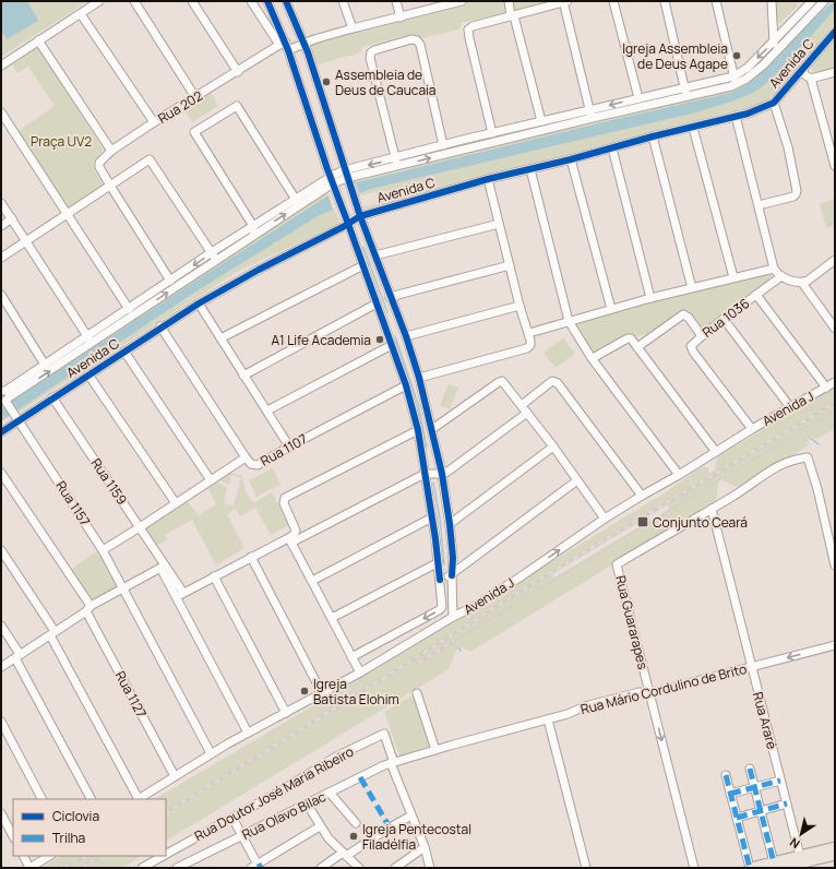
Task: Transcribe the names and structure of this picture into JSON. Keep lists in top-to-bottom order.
{
  "streets": {
    "street": [
      "Avenida C",
      "Rua 202",
      "Rua 1036",
      "Avenida J",
      "Rua 1107",
      "Rua 1159",
      "Rua 1157",
      "Rua Guararapes",
      "Rua Mário Cordulino de Brito",
      "Rua 1127",
      "Rua Araré",
      "Rua Doutor José Maria Ribeiro",
      "Rua Olavo Bilac"
    ]
  },
  "crossings": [
    ["Avenida C", "Rua 1159"],
    ["Avenida C", "Rua 1157"],
    ["Rua 1036", "Avenida J"],
    ["Avenida J", "Rua 1159"],
    ["Avenida J", "Rua 1157"],
    ["Avenida J", "Rua 1127"],
    ["Rua 1107", "Rua 1159"],
    ["Rua 1107", "Rua 1157"],
    ["Rua Guararapes", "Rua Mário Cordulino de Brito"],
    ["Rua Guararapes", "Rua Araré"],
    ["Rua Mário Cordulino de Brito", "Rua Araré"],
    ["Rua Mário Cordulino de Brito", "Rua Doutor José Maria Ribeiro"],
    ["Rua Mário Cordulino de Brito", "Rua Olavo Bilac"],
    ["Rua Doutor José Maria Ribeiro", "Rua Olavo Bilac"]
  ],
  "parks": ["Praça UV2"],
  "places": {
    "other": [
      "Igreja Assembleia de Deus Agape",
      "Assembleia de Deus de Caucaia",
      "A1 Life Academia",
      "Igreja Batista Elohim",
      "Igreja Pentecostal Filadélfia"
    ],
    "transit": ["Conjunto Ceará"]
  },
  "legend": ["Ciclovia", "Trilha"],
  "north": "bottom left"
}
